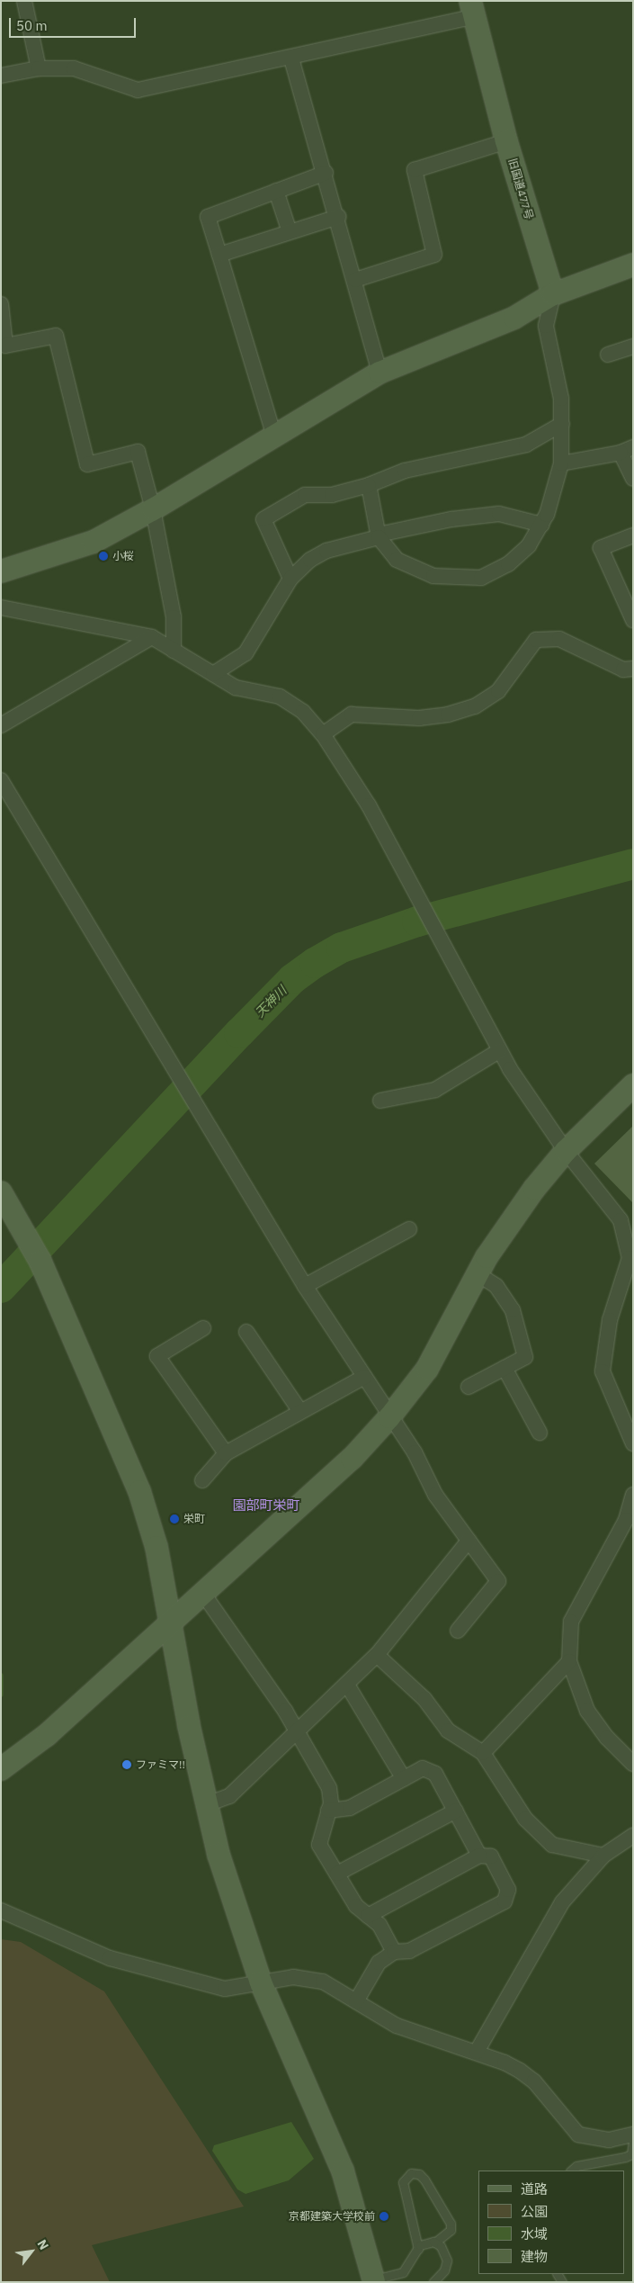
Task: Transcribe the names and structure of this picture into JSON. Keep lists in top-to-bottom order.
{
  "streets": {
    "street": ["旧国道477号"]
  },
  "districts": ["園部町栄町"],
  "water": ["天神川"],
  "places": [
    "小桜",
    "栄町",
    "ファミマ!!",
    "京都建築大学校前"
  ],
  "legend": [
    "道路",
    "公園",
    "水域",
    "建物"
  ],
  "scale_bar": "50 m",
  "north": "top right"
}
